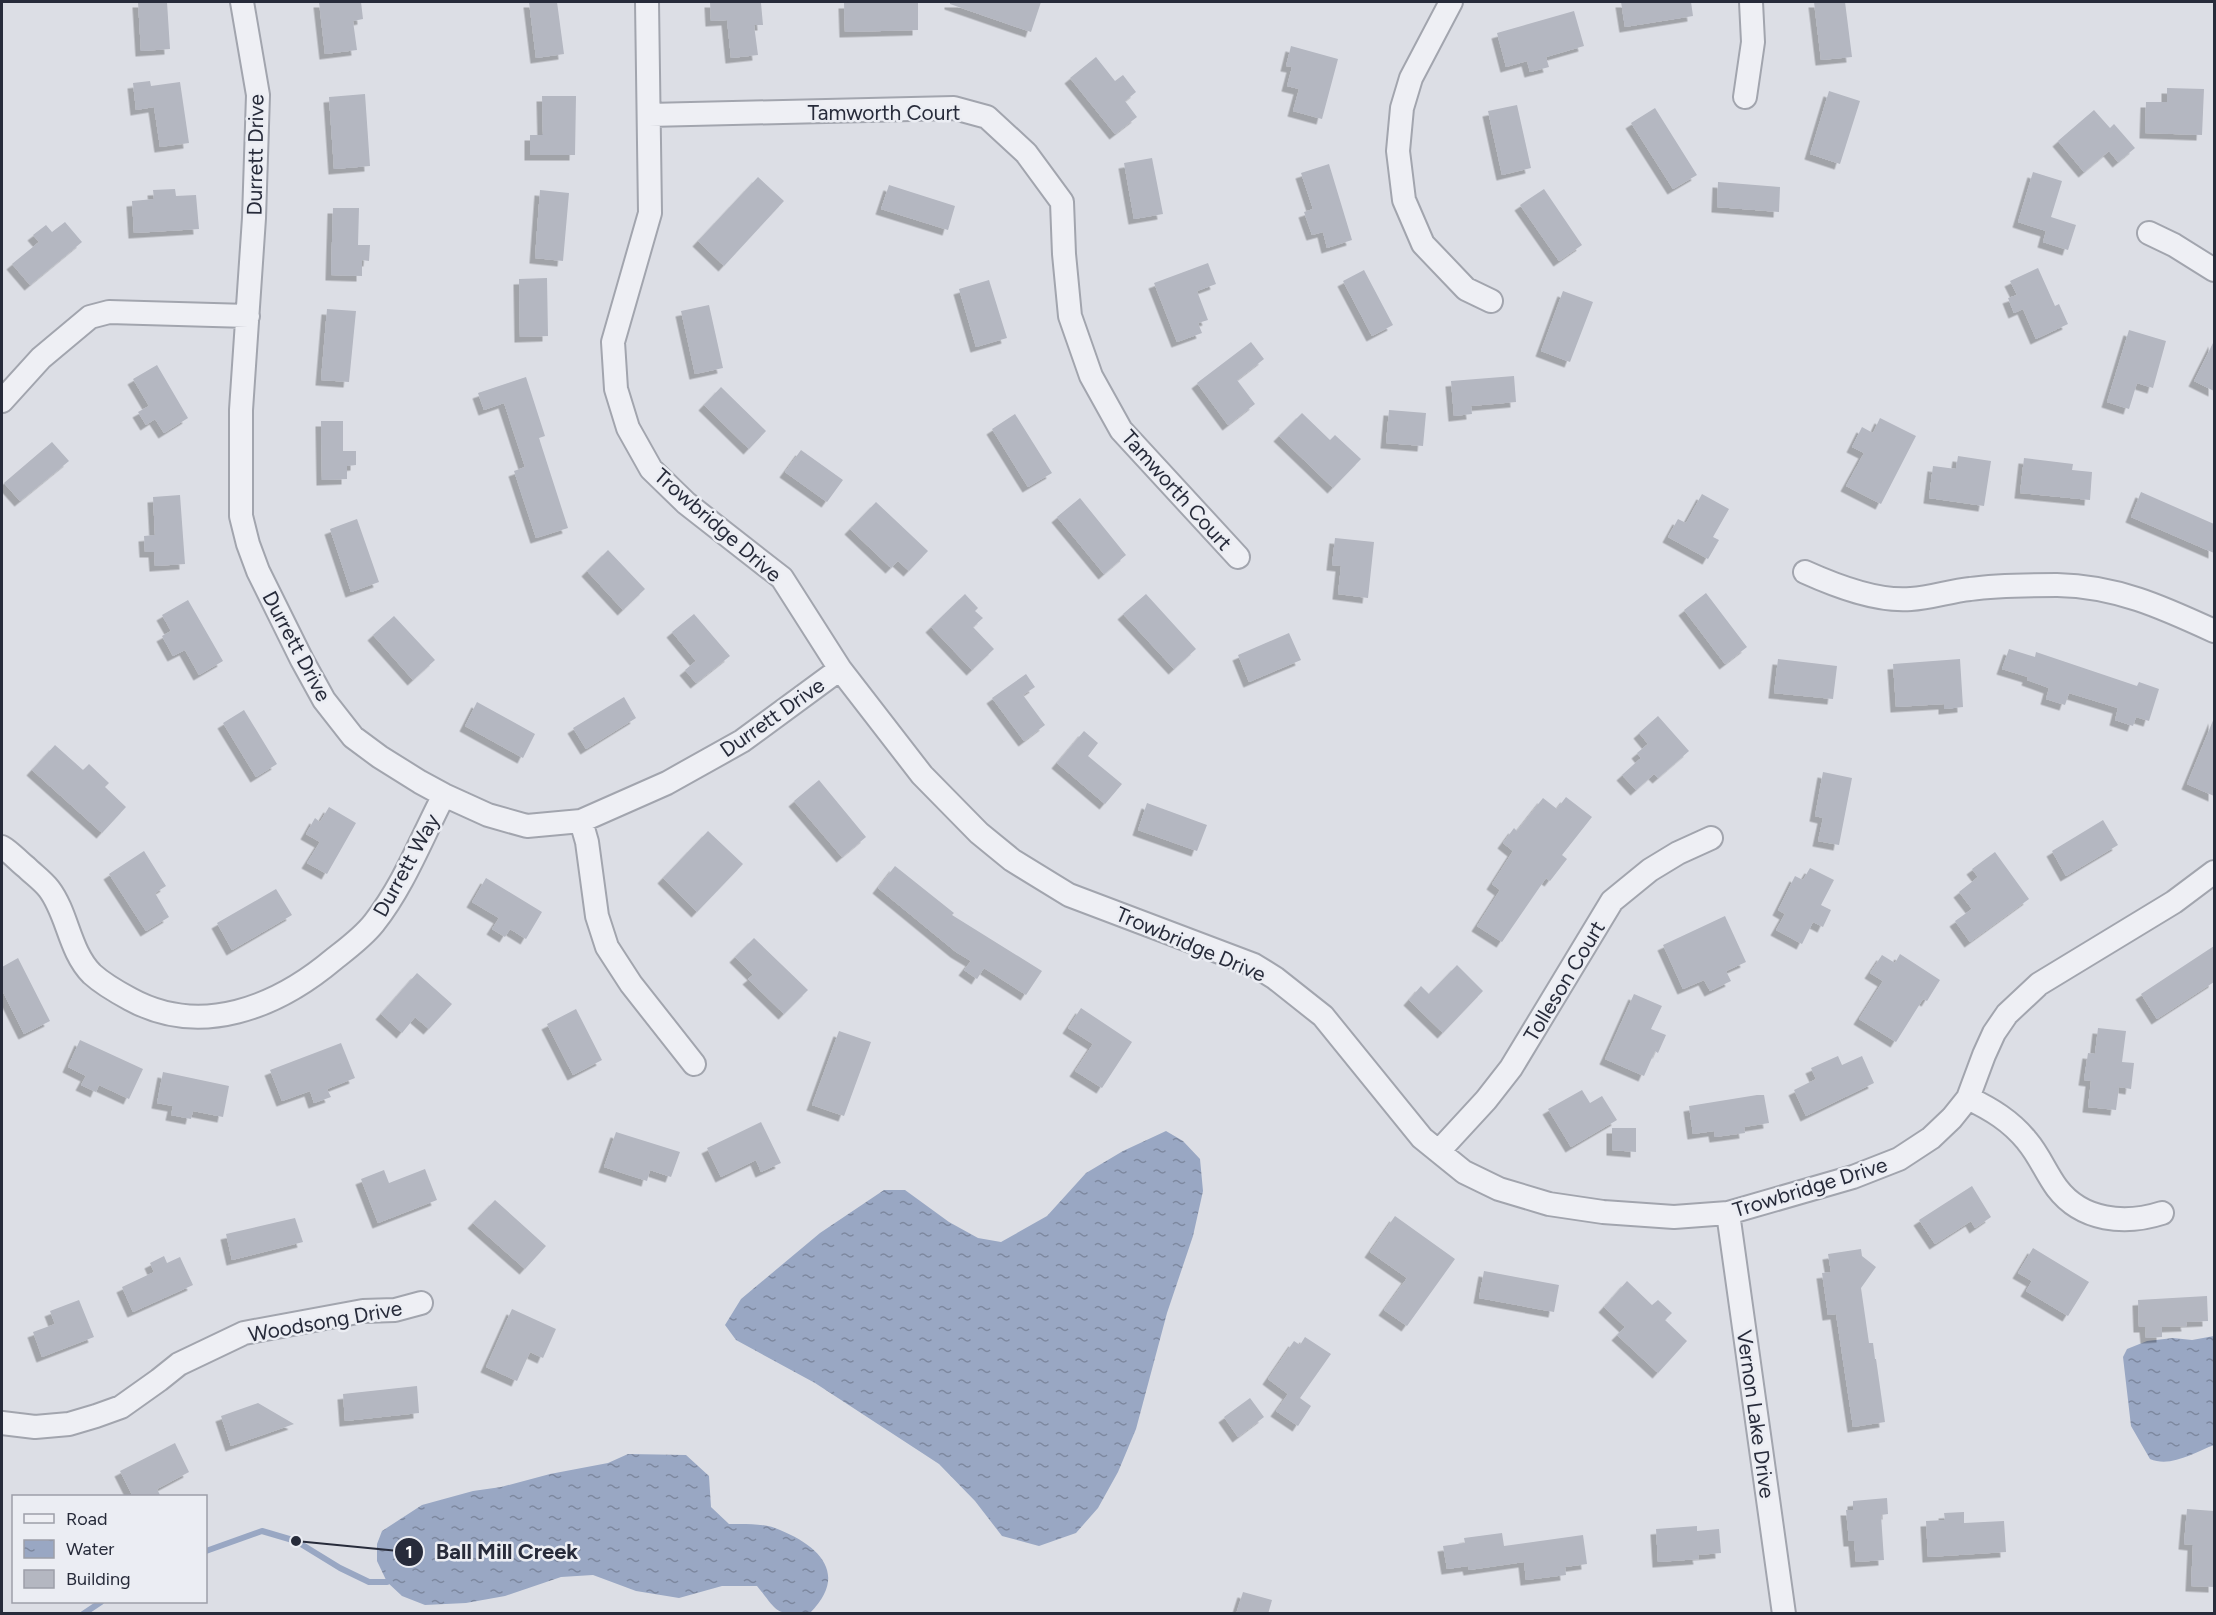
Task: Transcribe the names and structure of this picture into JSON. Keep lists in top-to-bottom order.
{
  "streets": {
    "street": [
      "Tamworth Court",
      "Durrett Drive",
      "Trowbridge Drive",
      "Durrett Way",
      "Tolleson Court",
      "Woodsong Drive",
      "Vernon Lake Drive"
    ]
  },
  "crossings": [
    ["Tamworth Court", "Trowbridge Drive"],
    ["Durrett Drive", "Trowbridge Drive"],
    ["Durrett Drive", "Durrett Way"],
    ["Trowbridge Drive", "Tolleson Court"],
    ["Trowbridge Drive", "Vernon Lake Drive"]
  ],
  "places": ["Ball Mill Creek"],
  "legend": ["Road", "Water", "Building"]
}
